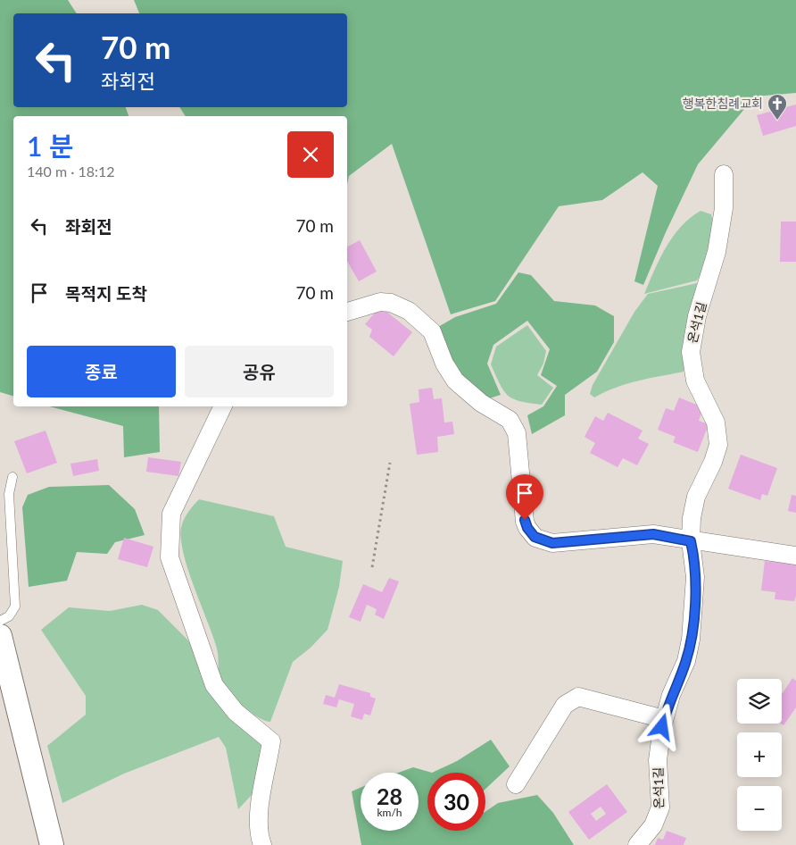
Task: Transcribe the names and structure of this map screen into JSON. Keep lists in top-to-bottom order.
{
  "streets": {
    "street": ["온석1길"]
  },
  "places": {
    "church": ["행복한침례교회"]
  },
  "page": {
    "turn": ["70 m", "좌회전"],
    "heading": ["1 분", "140 m · 18:12"],
    "list": [
      {
        "name": "좌회전",
        "value": "70 m"
      },
      {
        "name": "목적지 도착",
        "value": "70 m"
      }
    ],
    "buttons": ["종료", "공유"],
    "map_buttons": ["+", "−"],
    "speed": "28 km/h",
    "limit": "30"
  }
}
